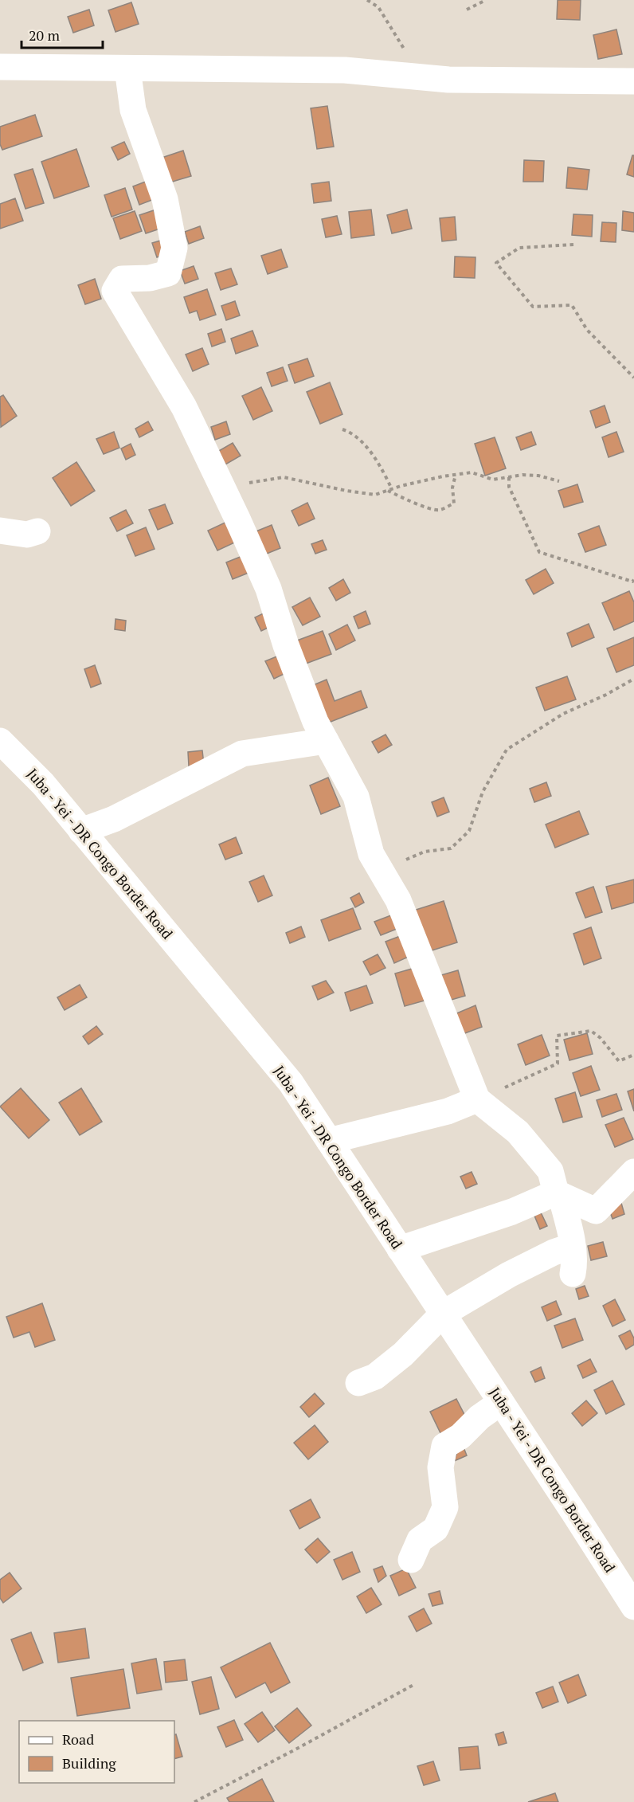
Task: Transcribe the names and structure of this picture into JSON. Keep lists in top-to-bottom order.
{
  "streets": {
    "street": ["Juba - Yei - DR Congo Border Road"]
  },
  "legend": ["Road", "Building"],
  "scale_bar": "20 m"
}
